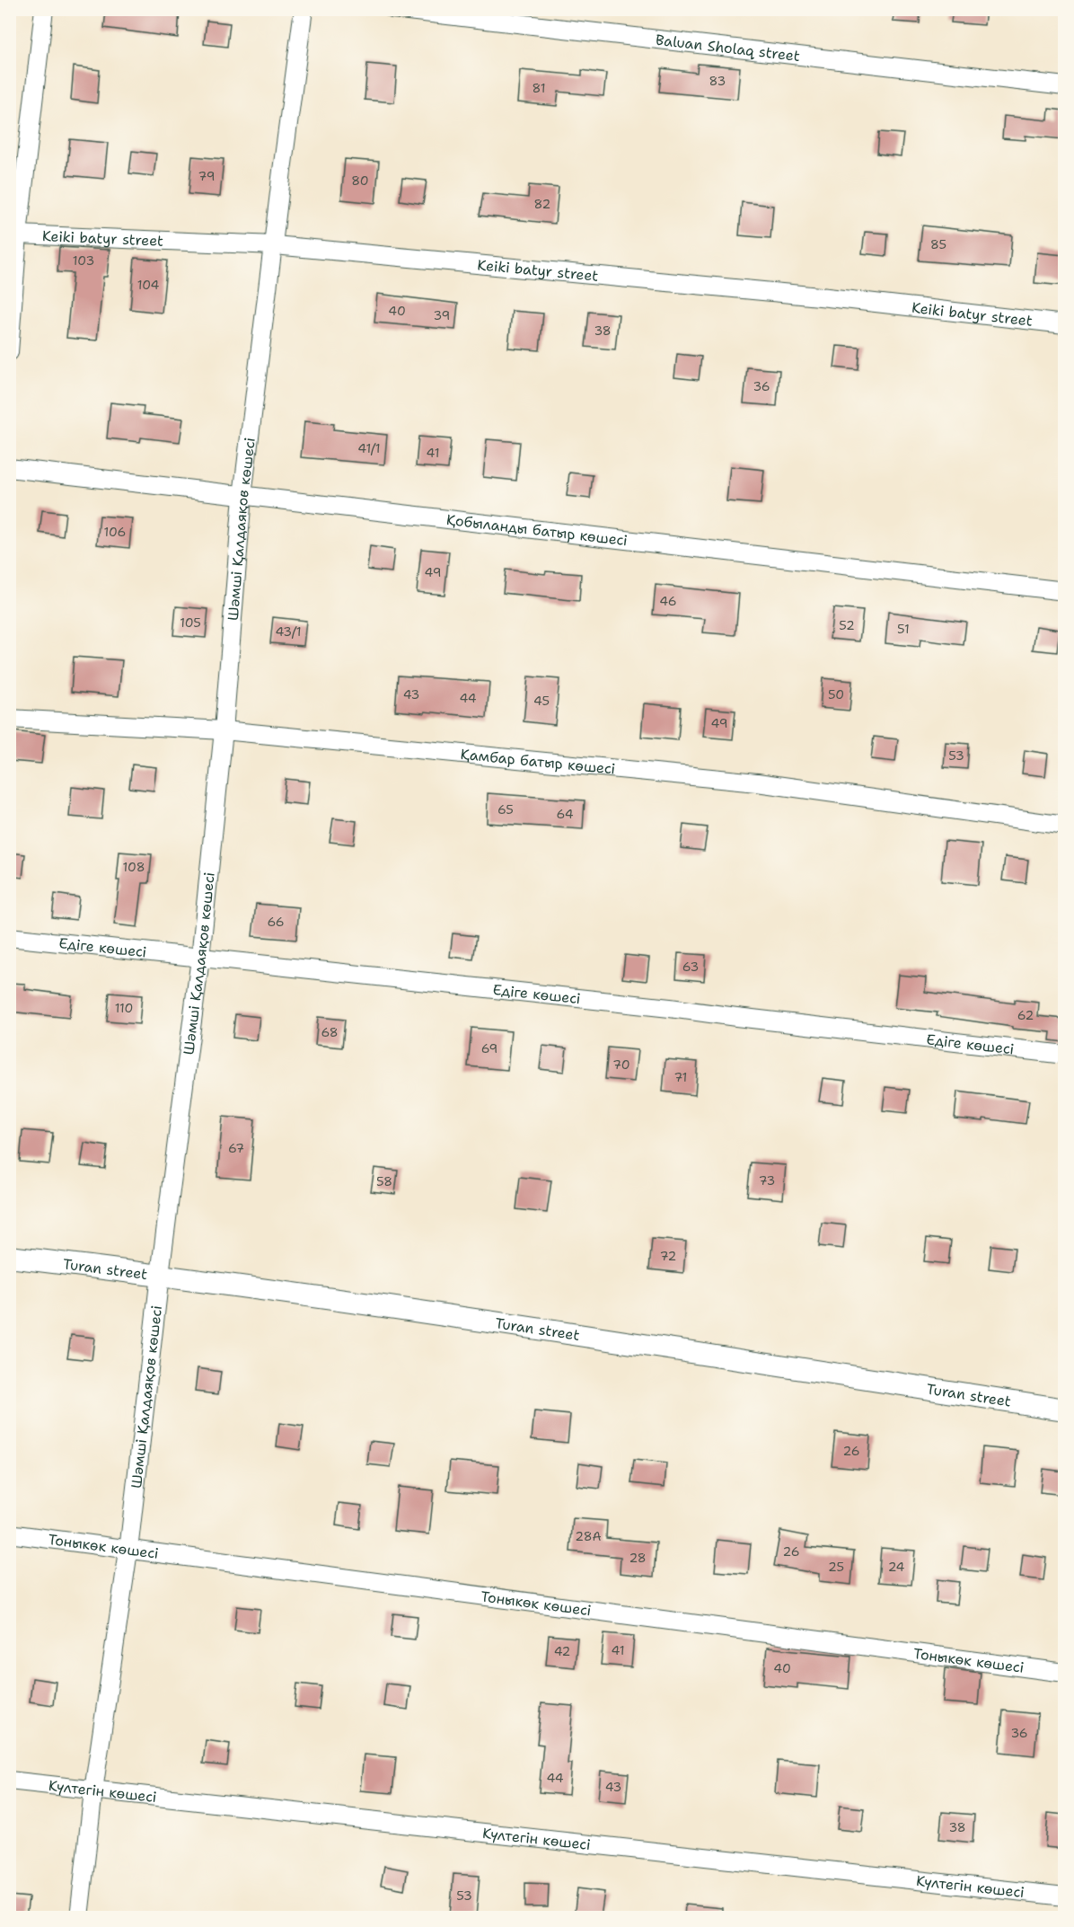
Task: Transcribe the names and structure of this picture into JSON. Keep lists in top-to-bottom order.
{
  "streets": {
    "street": [
      "Baluan Sholaq street",
      "Keiki batyr street",
      "Шәмші Қалдаяқов көшесі",
      "Қобыланды батыр көшесі",
      "Қамбар батыр көшесі",
      "Едіге көшесі",
      "Turan street",
      "Тоныкөк көшесі",
      "Күлтегін көшесі"
    ]
  },
  "crossings": [
    ["Keiki batyr street", "Шәмші Қалдаяқов көшесі"],
    ["Шәмші Қалдаяқов көшесі", "Қобыланды батыр көшесі"],
    ["Шәмші Қалдаяқов көшесі", "Қамбар батыр көшесі"],
    ["Шәмші Қалдаяқов көшесі", "Едіге көшесі"],
    ["Шәмші Қалдаяқов көшесі", "Turan street"],
    ["Шәмші Қалдаяқов көшесі", "Тоныкөк көшесі"],
    ["Шәмші Қалдаяқов көшесі", "Күлтегін көшесі"]
  ],
  "house_numbers": [
    "83",
    "81",
    "79",
    "80",
    "82",
    "85",
    "103",
    "104",
    "40",
    "39",
    "38",
    "36",
    "41/1",
    "41",
    "106",
    "49",
    "46",
    "105",
    "52",
    "51",
    "43/1",
    "43",
    "50",
    "44",
    "45",
    "49",
    "53",
    "65",
    "64",
    "108",
    "66",
    "63",
    "110",
    "62",
    "68",
    "69",
    "70",
    "71",
    "67",
    "73",
    "58",
    "72",
    "26",
    "28А",
    "26",
    "28",
    "25",
    "24",
    "41",
    "42",
    "40",
    "36",
    "44",
    "43",
    "38",
    "53"
  ]
}
